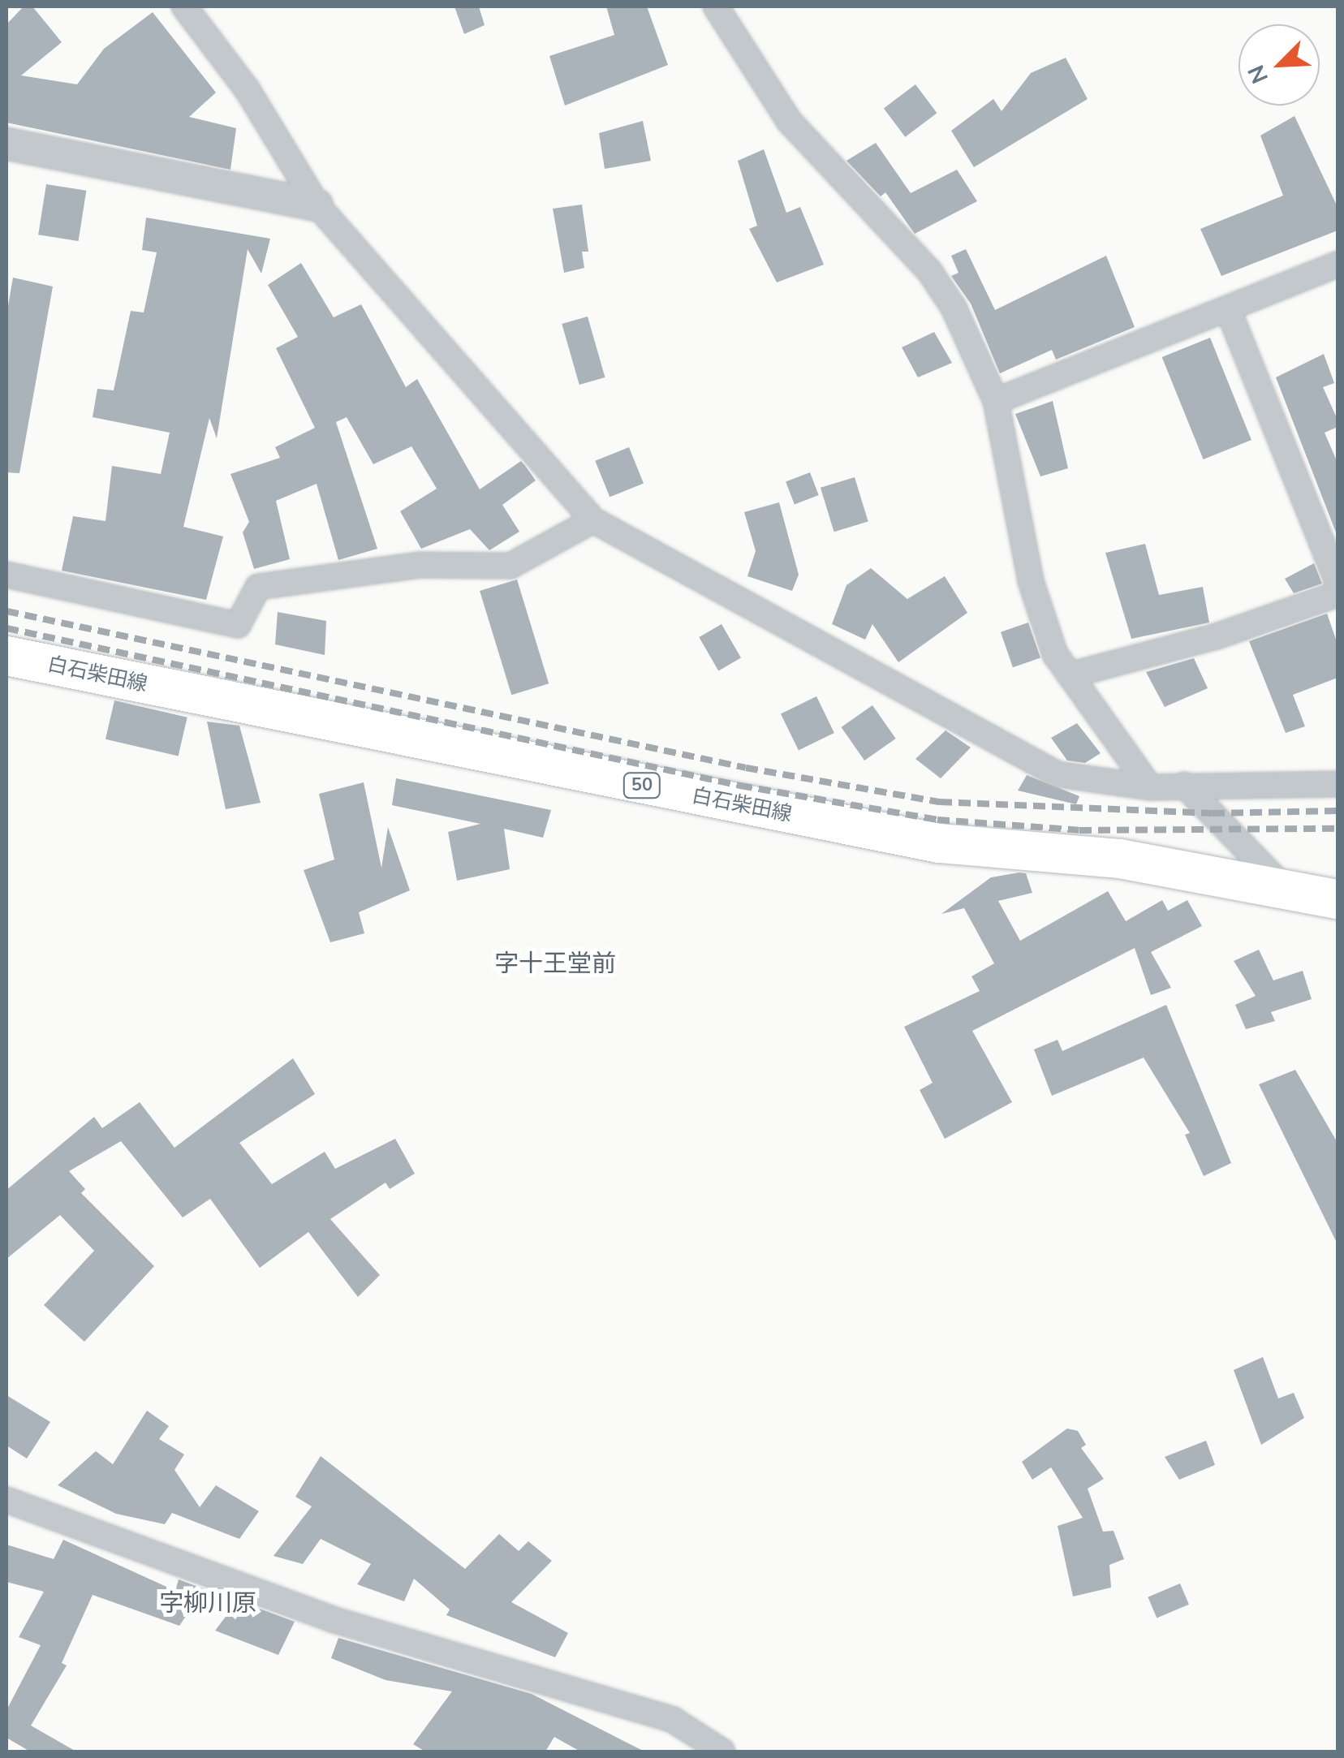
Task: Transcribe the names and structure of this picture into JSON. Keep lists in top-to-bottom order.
{
  "streets": {
    "main road": ["白石柴田線", "50"]
  },
  "districts": ["字十王堂前", "字柳川原"],
  "north": "bottom left"
}
